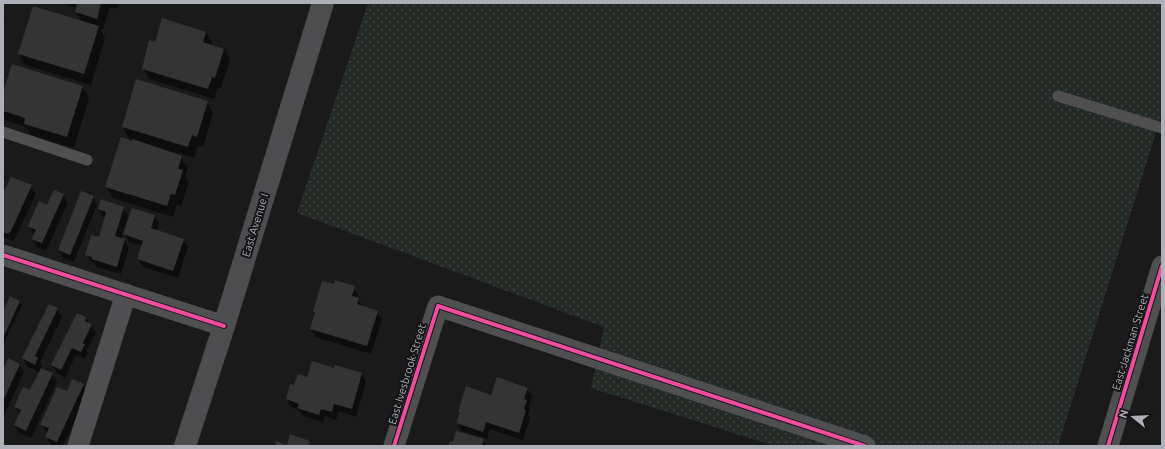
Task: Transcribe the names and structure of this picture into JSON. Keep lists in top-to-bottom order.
{
  "streets": {
    "main road": ["East Avenue I"],
    "street": ["East Jackman Street", "East Ivesbrook Street"]
  },
  "north": "left"
}
